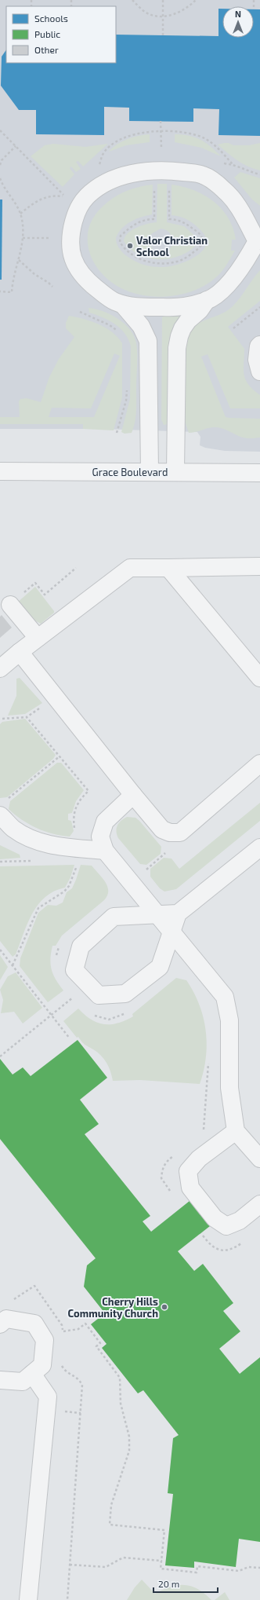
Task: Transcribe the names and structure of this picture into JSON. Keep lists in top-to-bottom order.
{
  "streets": {
    "street": ["Grace Boulevard"]
  },
  "places": ["Valor Christian School", "Cherry Hills Community Church"],
  "legend": ["Schools", "Public", "Other"],
  "scale_bar": "20 m",
  "north": "top"
}
